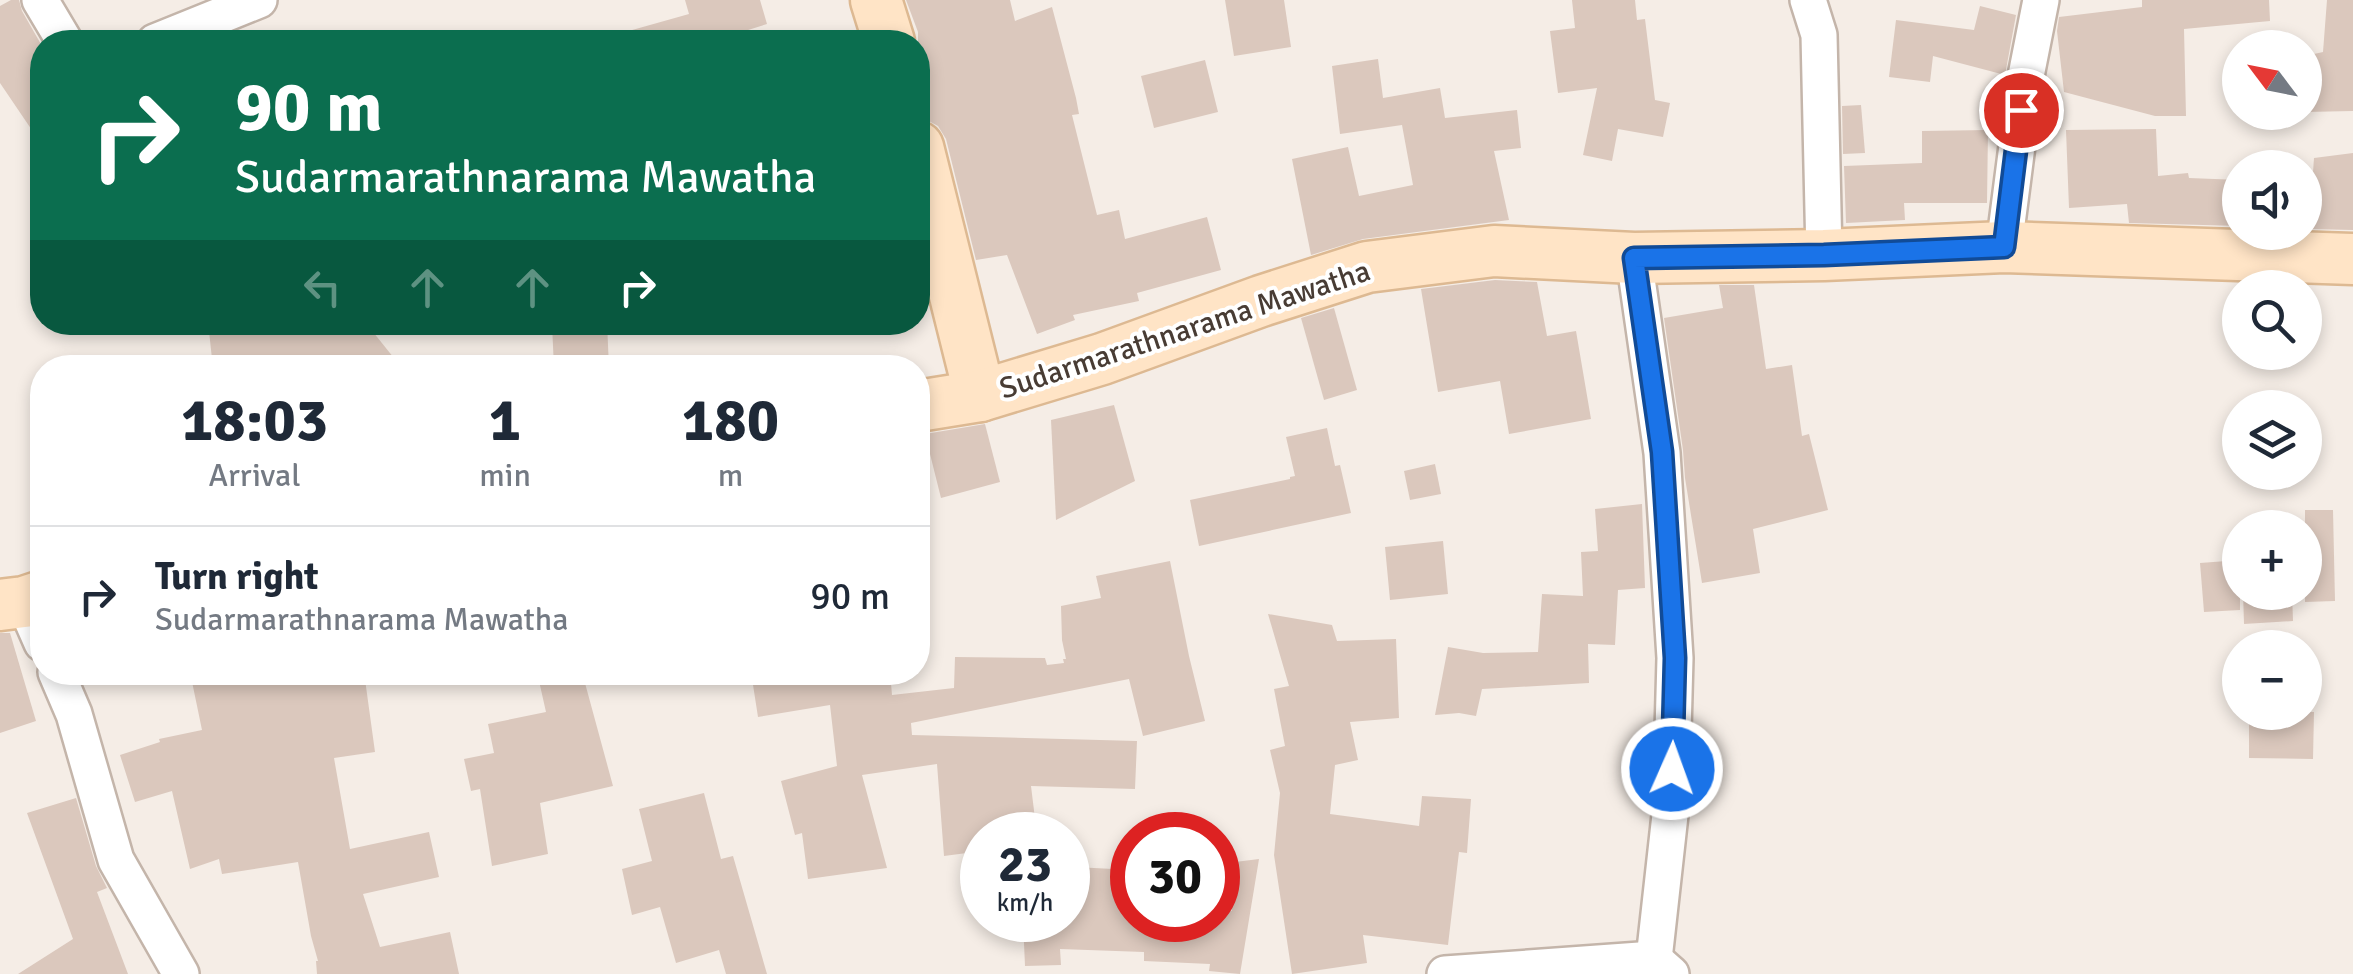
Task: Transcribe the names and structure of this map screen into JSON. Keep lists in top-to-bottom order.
{
  "streets": {
    "street": ["Sudarmarathnarama Mawatha"]
  },
  "north": "top left",
  "page": {
    "map_buttons": ["+", "−"],
    "turn": ["90 m", "Sudarmarathnarama Mawatha"],
    "eta": [
      "18:03",
      "Arrival",
      "1",
      "min",
      "180",
      "m"
    ],
    "list": [
      {
        "name": "Turn right",
        "note": "Sudarmarathnarama Mawatha",
        "value": "90 m"
      }
    ],
    "speed": "23 km/h",
    "limit": "30"
  }
}
